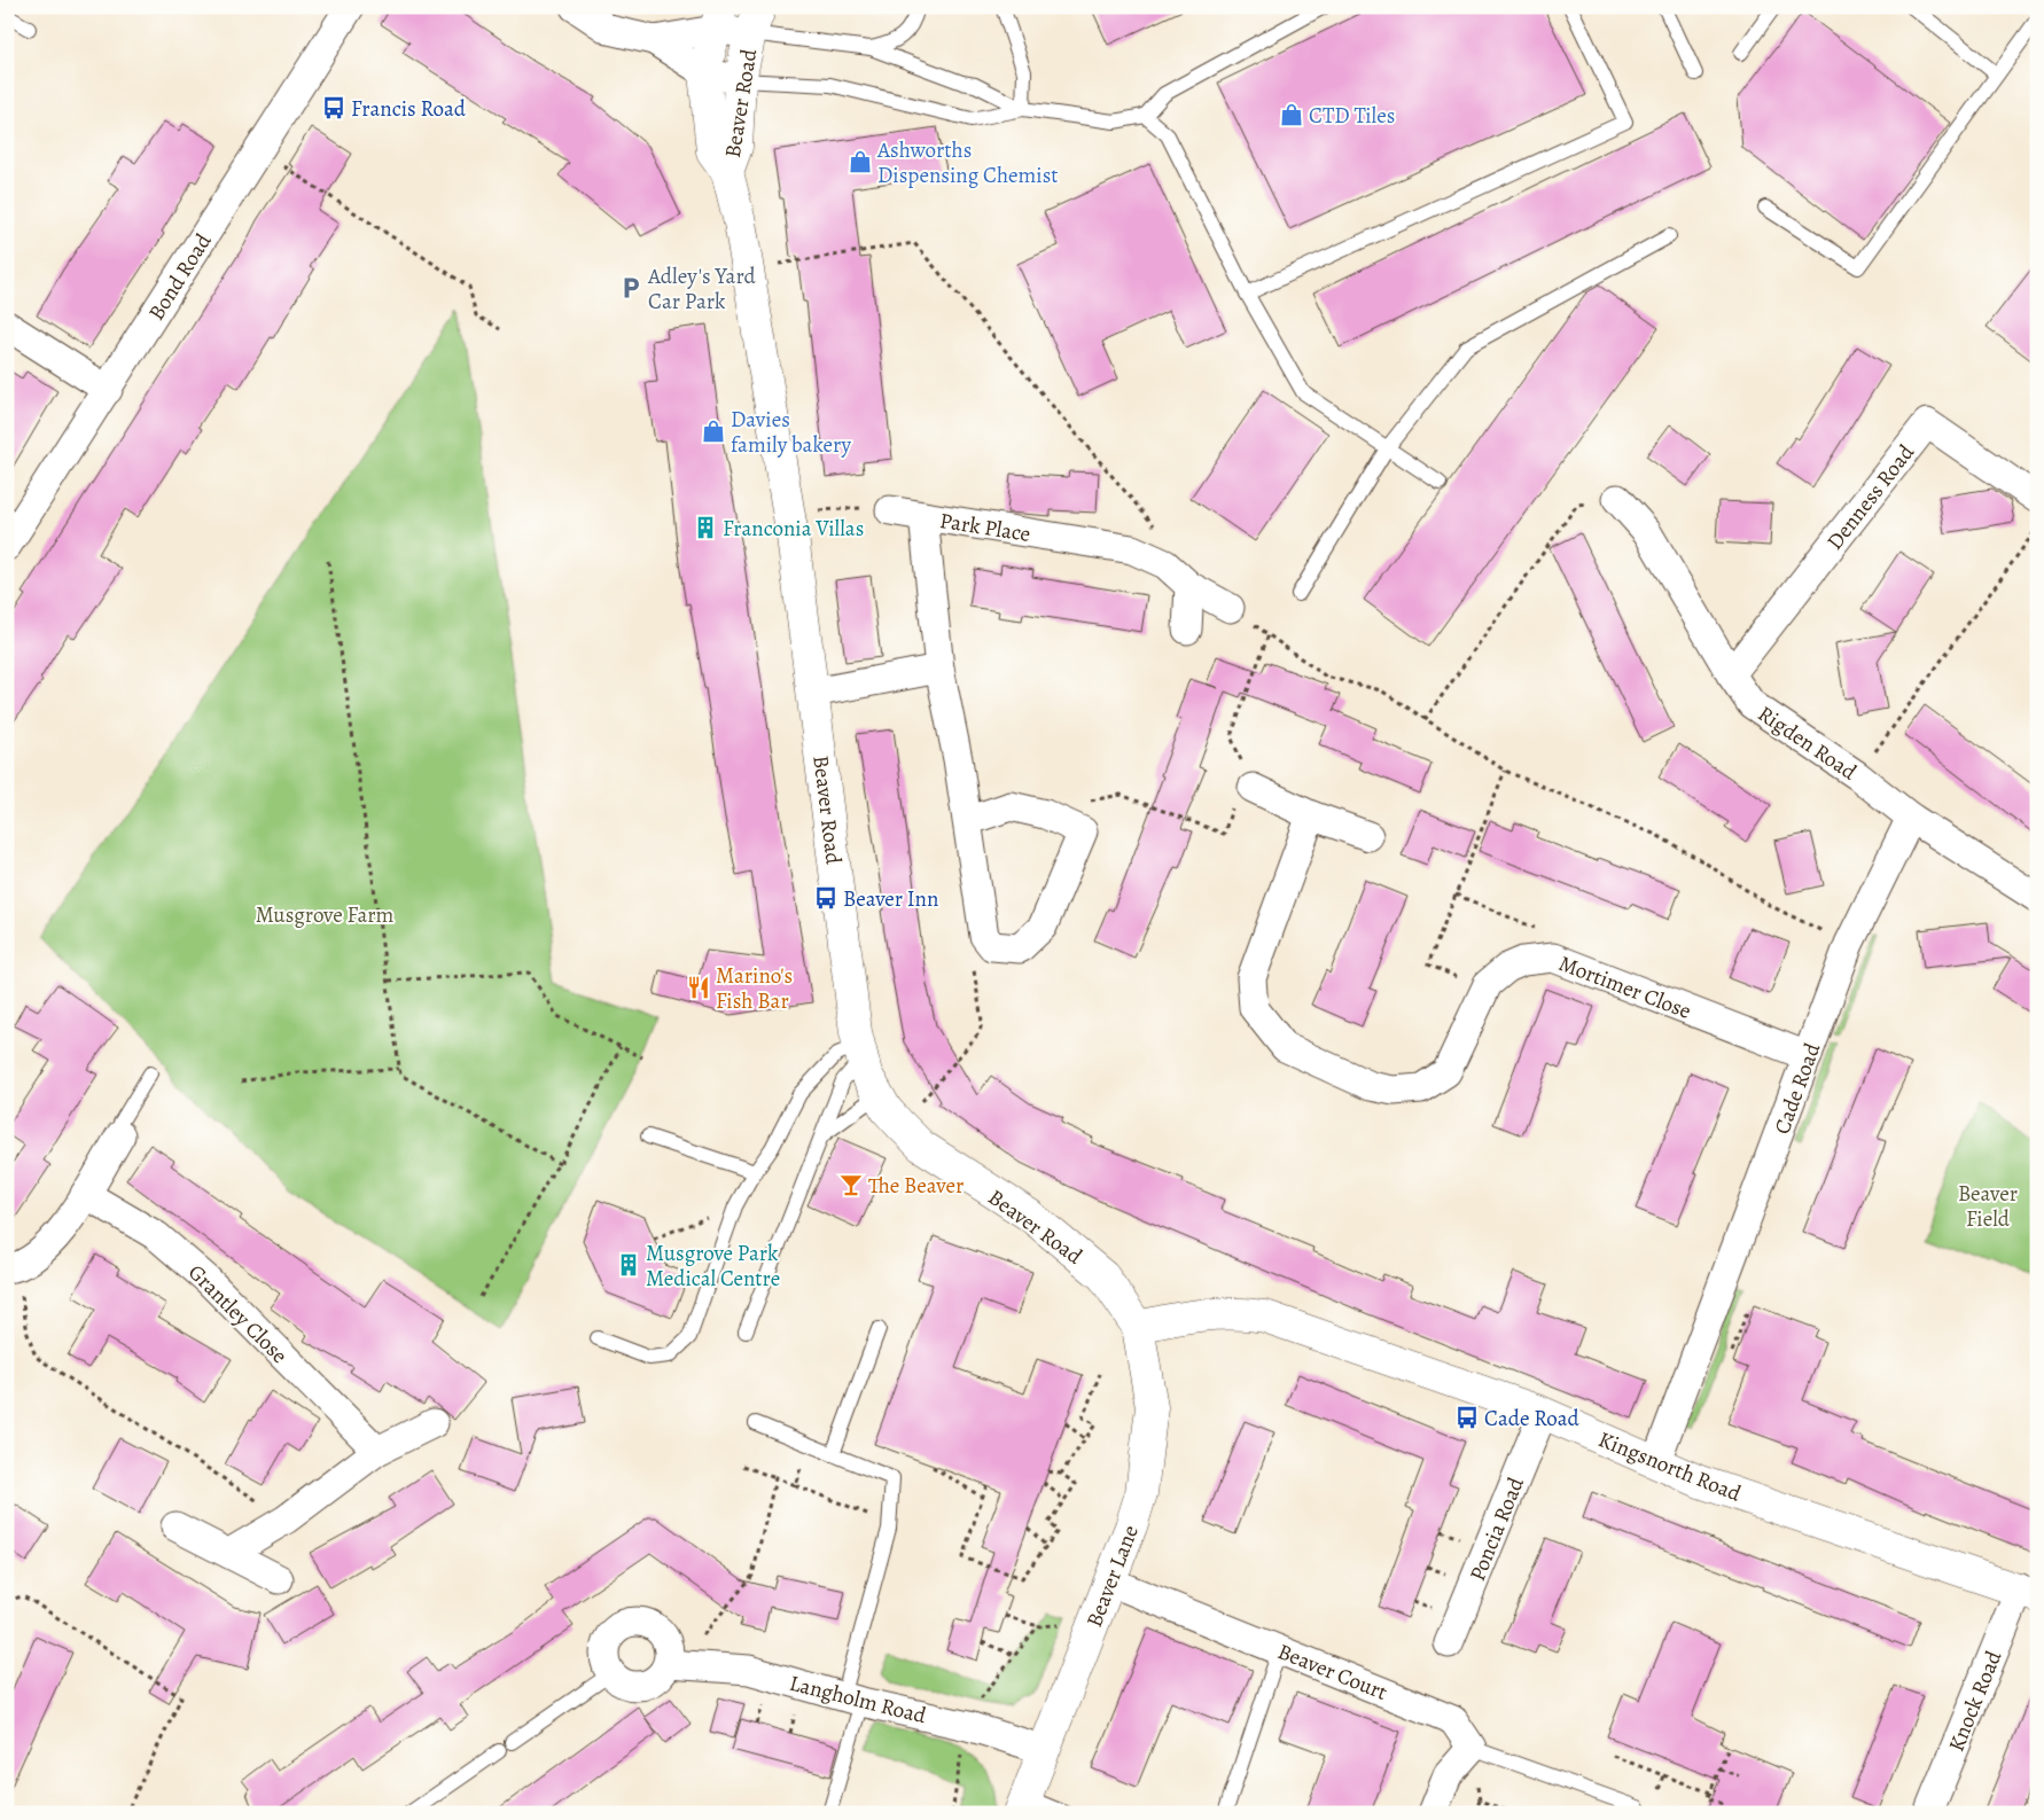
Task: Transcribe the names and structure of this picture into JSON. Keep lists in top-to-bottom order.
{
  "streets": {
    "main road": ["Beaver Road", "Kingsnorth Road", "Beaver Lane"],
    "street": [
      "Bond Road",
      "Denness Road",
      "Park Place",
      "Rigden Road",
      "Mortimer Close",
      "Cade Road",
      "Grantley Close",
      "Poncia Road",
      "Beaver Court",
      "Langholm Road",
      "Knock Road"
    ]
  },
  "crossings": [
    ["Beaver Road", "Kingsnorth Road"],
    ["Beaver Road", "Beaver Lane"],
    ["Denness Road", "Rigden Road"],
    ["Rigden Road", "Cade Road"],
    ["Mortimer Close", "Cade Road"],
    ["Cade Road", "Kingsnorth Road"],
    ["Kingsnorth Road", "Poncia Road"],
    ["Kingsnorth Road", "Beaver Lane"],
    ["Kingsnorth Road", "Knock Road"],
    ["Beaver Lane", "Beaver Court"],
    ["Beaver Lane", "Langholm Road"]
  ],
  "parks": ["Musgrove Farm", "Beaver Field"],
  "places": {
    "bus stop": ["Francis Road", "Beaver Inn", "Cade Road"],
    "shop": ["CTD Tiles", "Ashworths Dispensing Chemist", "Davies family bakery"],
    "parking": ["Adley's Yard Car Park"],
    "building": ["Franconia Villas", "Musgrove Park Medical Centre"],
    "restaurant": ["Marino's Fish Bar"],
    "bar": ["The Beaver"]
  }
}
